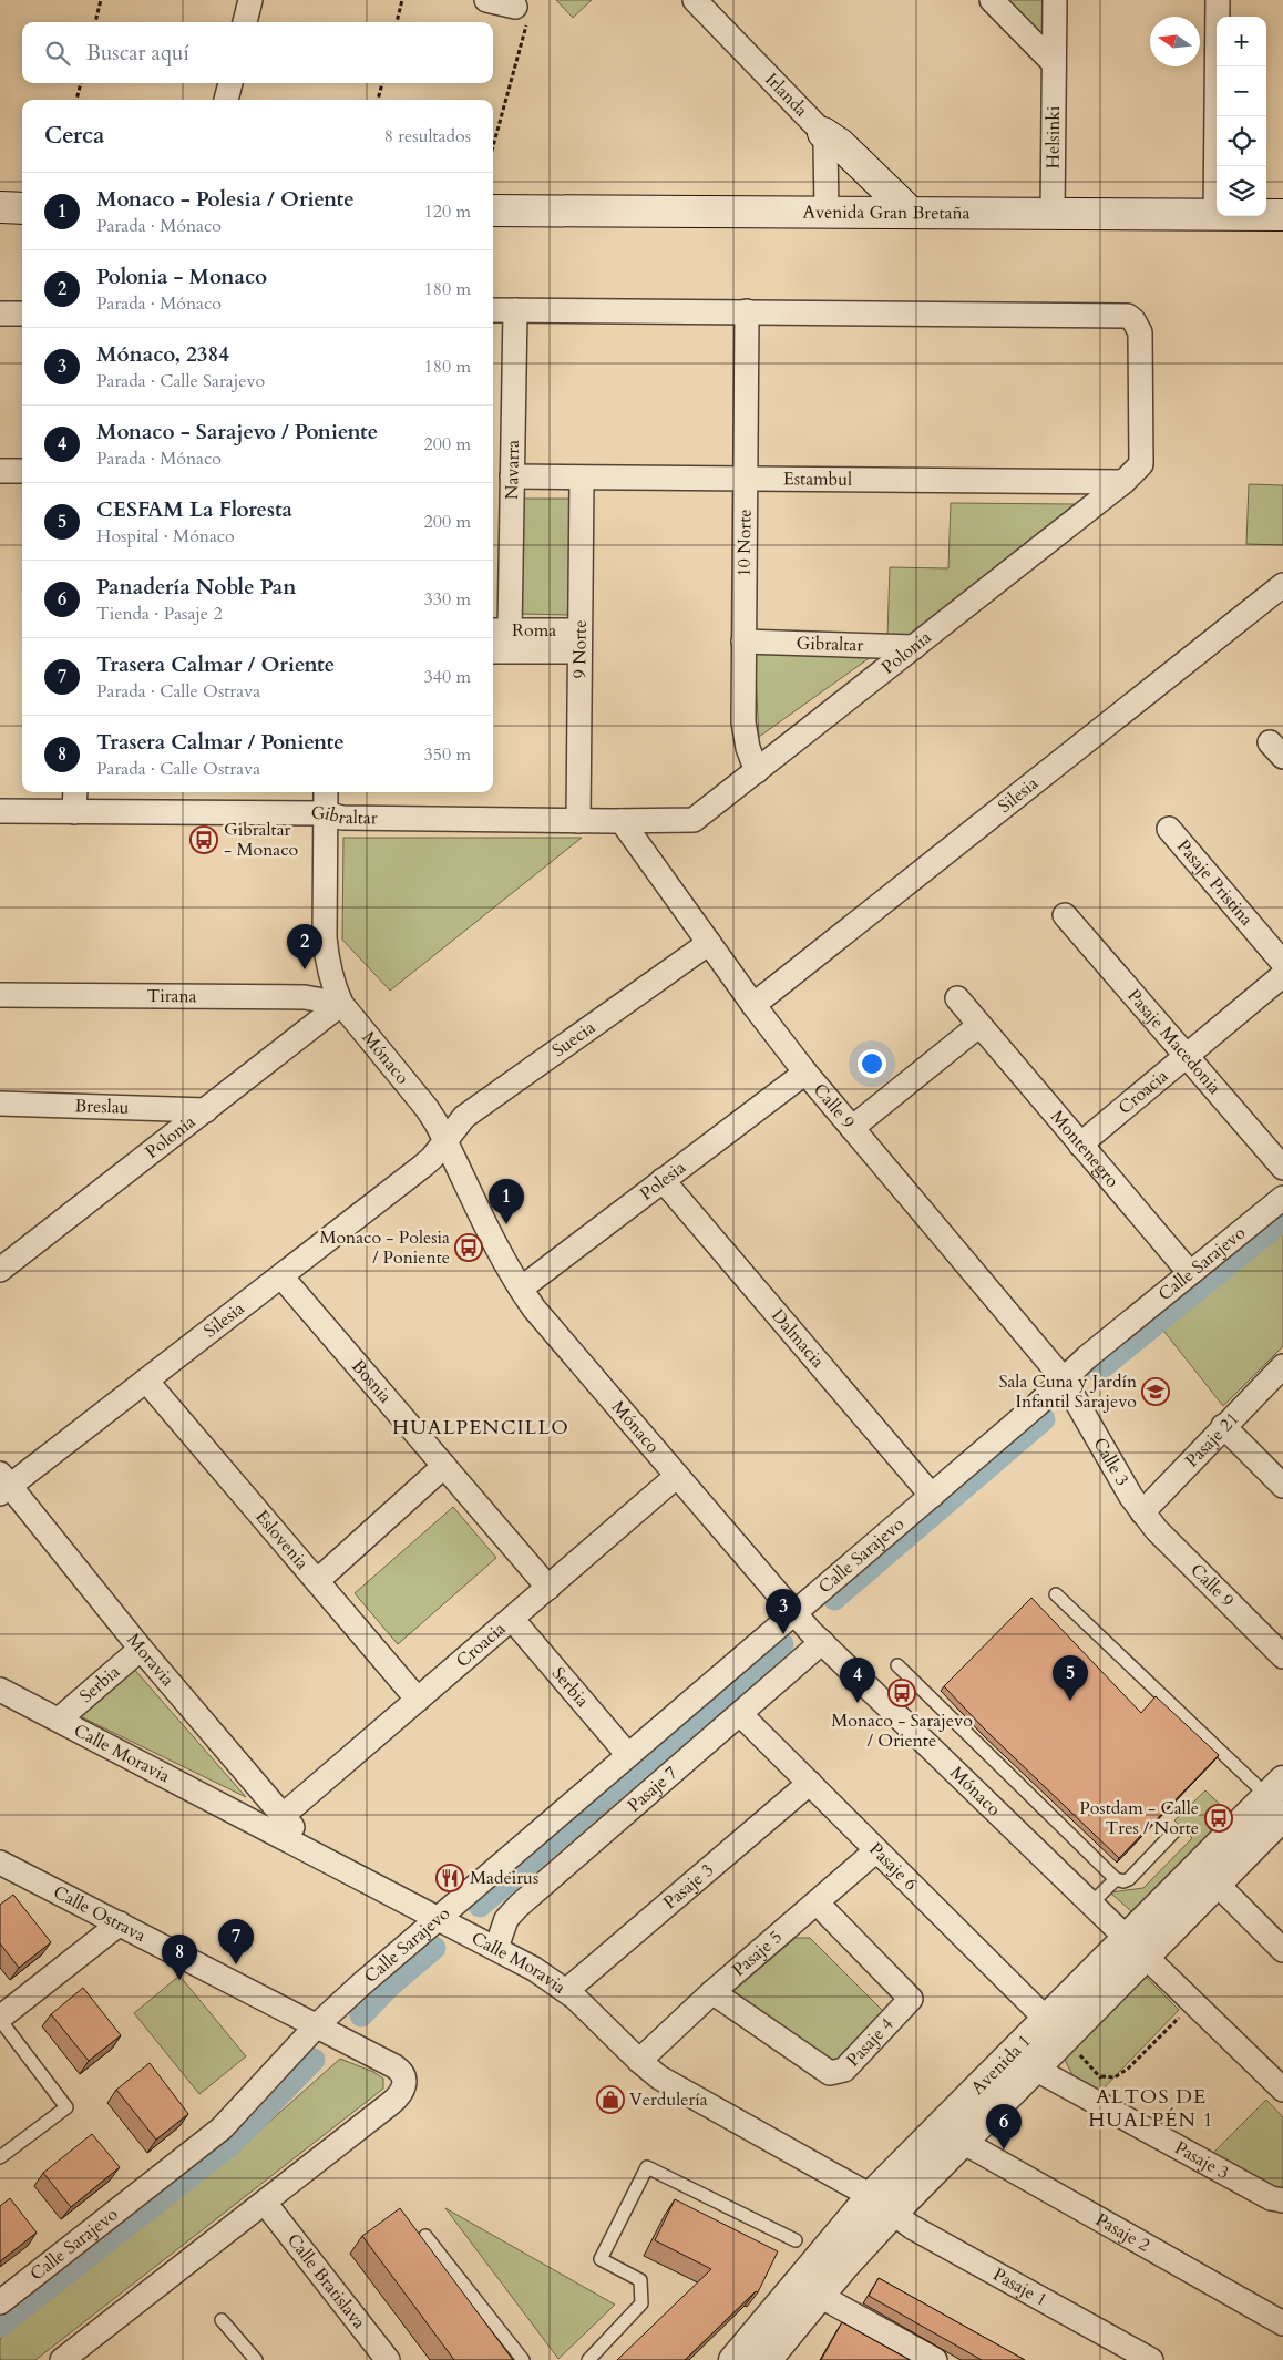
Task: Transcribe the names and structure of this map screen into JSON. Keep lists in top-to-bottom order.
{
  "streets": {
    "main road": ["Avenida Gran Bretaña"],
    "street": [
      "Irlanda",
      "Helsinki",
      "Navarra",
      "Estambul",
      "10 Norte",
      "Roma",
      "Gibraltar",
      "9 Norte",
      "Polonia",
      "Silesia",
      "Pasaje Pristina",
      "Tirana",
      "Suecia",
      "Pasaje Macedonia",
      "Mónaco",
      "Croacia",
      "Breslau",
      "Calle 9",
      "Montenegro",
      "Polesia",
      "Calle Sarajevo",
      "Dalmacia",
      "Bosnia",
      "Pasaje 21",
      "Calle 3",
      "Eslovenia",
      "Moravia",
      "Serbia",
      "Calle Moravia",
      "Pasaje 7",
      "Pasaje 6",
      "Pasaje 3",
      "Calle Ostrava",
      "Pasaje 5",
      "Pasaje 4",
      "Avenida 1",
      "Pasaje 2",
      "Calle Bratislava",
      "Pasaje 1"
    ]
  },
  "crossings": [
    ["Irlanda", "Avenida Gran Bretaña"],
    ["Helsinki", "Avenida Gran Bretaña"],
    ["Navarra", "Estambul"],
    ["Navarra", "Roma"],
    ["Estambul", "10 Norte"],
    ["Estambul", "9 Norte"],
    ["Estambul", "Polonia"],
    ["10 Norte", "Gibraltar"],
    ["10 Norte", "Polonia"],
    ["Roma", "9 Norte"],
    ["Gibraltar", "9 Norte"],
    ["Gibraltar", "Polonia"],
    ["Gibraltar", "Mónaco"],
    ["Gibraltar", "Calle 9"],
    ["Polonia", "Tirana"],
    ["Polonia", "Mónaco"],
    ["Polonia", "Breslau"],
    ["Silesia", "Suecia"],
    ["Silesia", "Mónaco"],
    ["Silesia", "Calle 9"],
    ["Silesia", "Bosnia"],
    ["Silesia", "Eslovenia"],
    ["Silesia", "Moravia"],
    ["Tirana", "Mónaco"],
    ["Suecia", "Mónaco"],
    ["Suecia", "Calle 9"],
    ["Pasaje Macedonia", "Croacia"],
    ["Mónaco", "Croacia"],
    ["Mónaco", "Polesia"],
    ["Mónaco", "Calle Sarajevo"],
    ["Mónaco", "Pasaje 7"],
    ["Mónaco", "Avenida 1"],
    ["Croacia", "Montenegro"],
    ["Croacia", "Bosnia"],
    ["Croacia", "Eslovenia"],
    ["Croacia", "Moravia"],
    ["Croacia", "Serbia"],
    ["Calle 9", "Polesia"],
    ["Calle 9", "Calle Sarajevo"],
    ["Calle 9", "Pasaje 21"],
    ["Calle 9", "Calle 3"],
    ["Montenegro", "Calle Sarajevo"],
    ["Polesia", "Dalmacia"],
    ["Calle Sarajevo", "Dalmacia"],
    ["Calle Sarajevo", "Calle 3"],
    ["Calle Sarajevo", "Serbia"],
    ["Calle Sarajevo", "Calle Moravia"],
    ["Calle Sarajevo", "Calle Ostrava"],
    ["Pasaje 21", "Calle 3"],
    ["Moravia", "Serbia"],
    ["Moravia", "Calle Moravia"],
    ["Serbia", "Calle Moravia"],
    ["Calle Moravia", "Pasaje 7"],
    ["Calle Moravia", "Pasaje 3"],
    ["Calle Moravia", "Pasaje 5"],
    ["Calle Moravia", "Avenida 1"],
    ["Calle Moravia", "Pasaje 1"],
    ["Pasaje 7", "Pasaje 6"],
    ["Pasaje 6", "Pasaje 3"],
    ["Pasaje 6", "Pasaje 5"],
    ["Pasaje 6", "Avenida 1"],
    ["Pasaje 3", "Avenida 1"],
    ["Pasaje 5", "Pasaje 4"],
    ["Avenida 1", "Pasaje 2"],
    ["Avenida 1", "Pasaje 1"]
  ],
  "districts": ["HUALPENCILLO", "ALTOS DE HUALPÉN 1"],
  "places": {
    "bus stop": [
      "Gibraltar - Monaco",
      "Monaco - Polesia / Poniente",
      "Monaco - Sarajevo / Oriente",
      "Postdam - Calle Tres / Norte"
    ],
    "school or university": ["Sala Cuna y Jardín Infantil Sarajevo"],
    "restaurant": ["Madeirus"],
    "shop": ["Verdulería"]
  },
  "north": "left",
  "page": {
    "map_buttons": ["+", "−"],
    "search": "Buscar aquí",
    "heading": ["Cerca", "8 resultados"],
    "list": [
      {
        "mark": "1",
        "name": "Monaco - Polesia / Oriente",
        "note": "Parada · Mónaco",
        "value": "120 m"
      },
      {
        "mark": "2",
        "name": "Polonia - Monaco",
        "note": "Parada · Mónaco",
        "value": "180 m"
      },
      {
        "mark": "3",
        "name": "Mónaco, 2384",
        "note": "Parada · Calle Sarajevo",
        "value": "180 m"
      },
      {
        "mark": "4",
        "name": "Monaco - Sarajevo / Poniente",
        "note": "Parada · Mónaco",
        "value": "200 m"
      },
      {
        "mark": "5",
        "name": "CESFAM La Floresta",
        "note": "Hospital · Mónaco",
        "value": "200 m"
      },
      {
        "mark": "6",
        "name": "Panadería Noble Pan",
        "note": "Tienda · Pasaje 2",
        "value": "330 m"
      },
      {
        "mark": "7",
        "name": "Trasera Calmar / Oriente",
        "note": "Parada · Calle Ostrava",
        "value": "340 m"
      },
      {
        "mark": "8",
        "name": "Trasera Calmar / Poniente",
        "note": "Parada · Calle Ostrava",
        "value": "350 m"
      }
    ],
    "pins": [
      "2",
      "1",
      "3",
      "5",
      "4",
      "7",
      "8",
      "6"
    ]
  }
}
